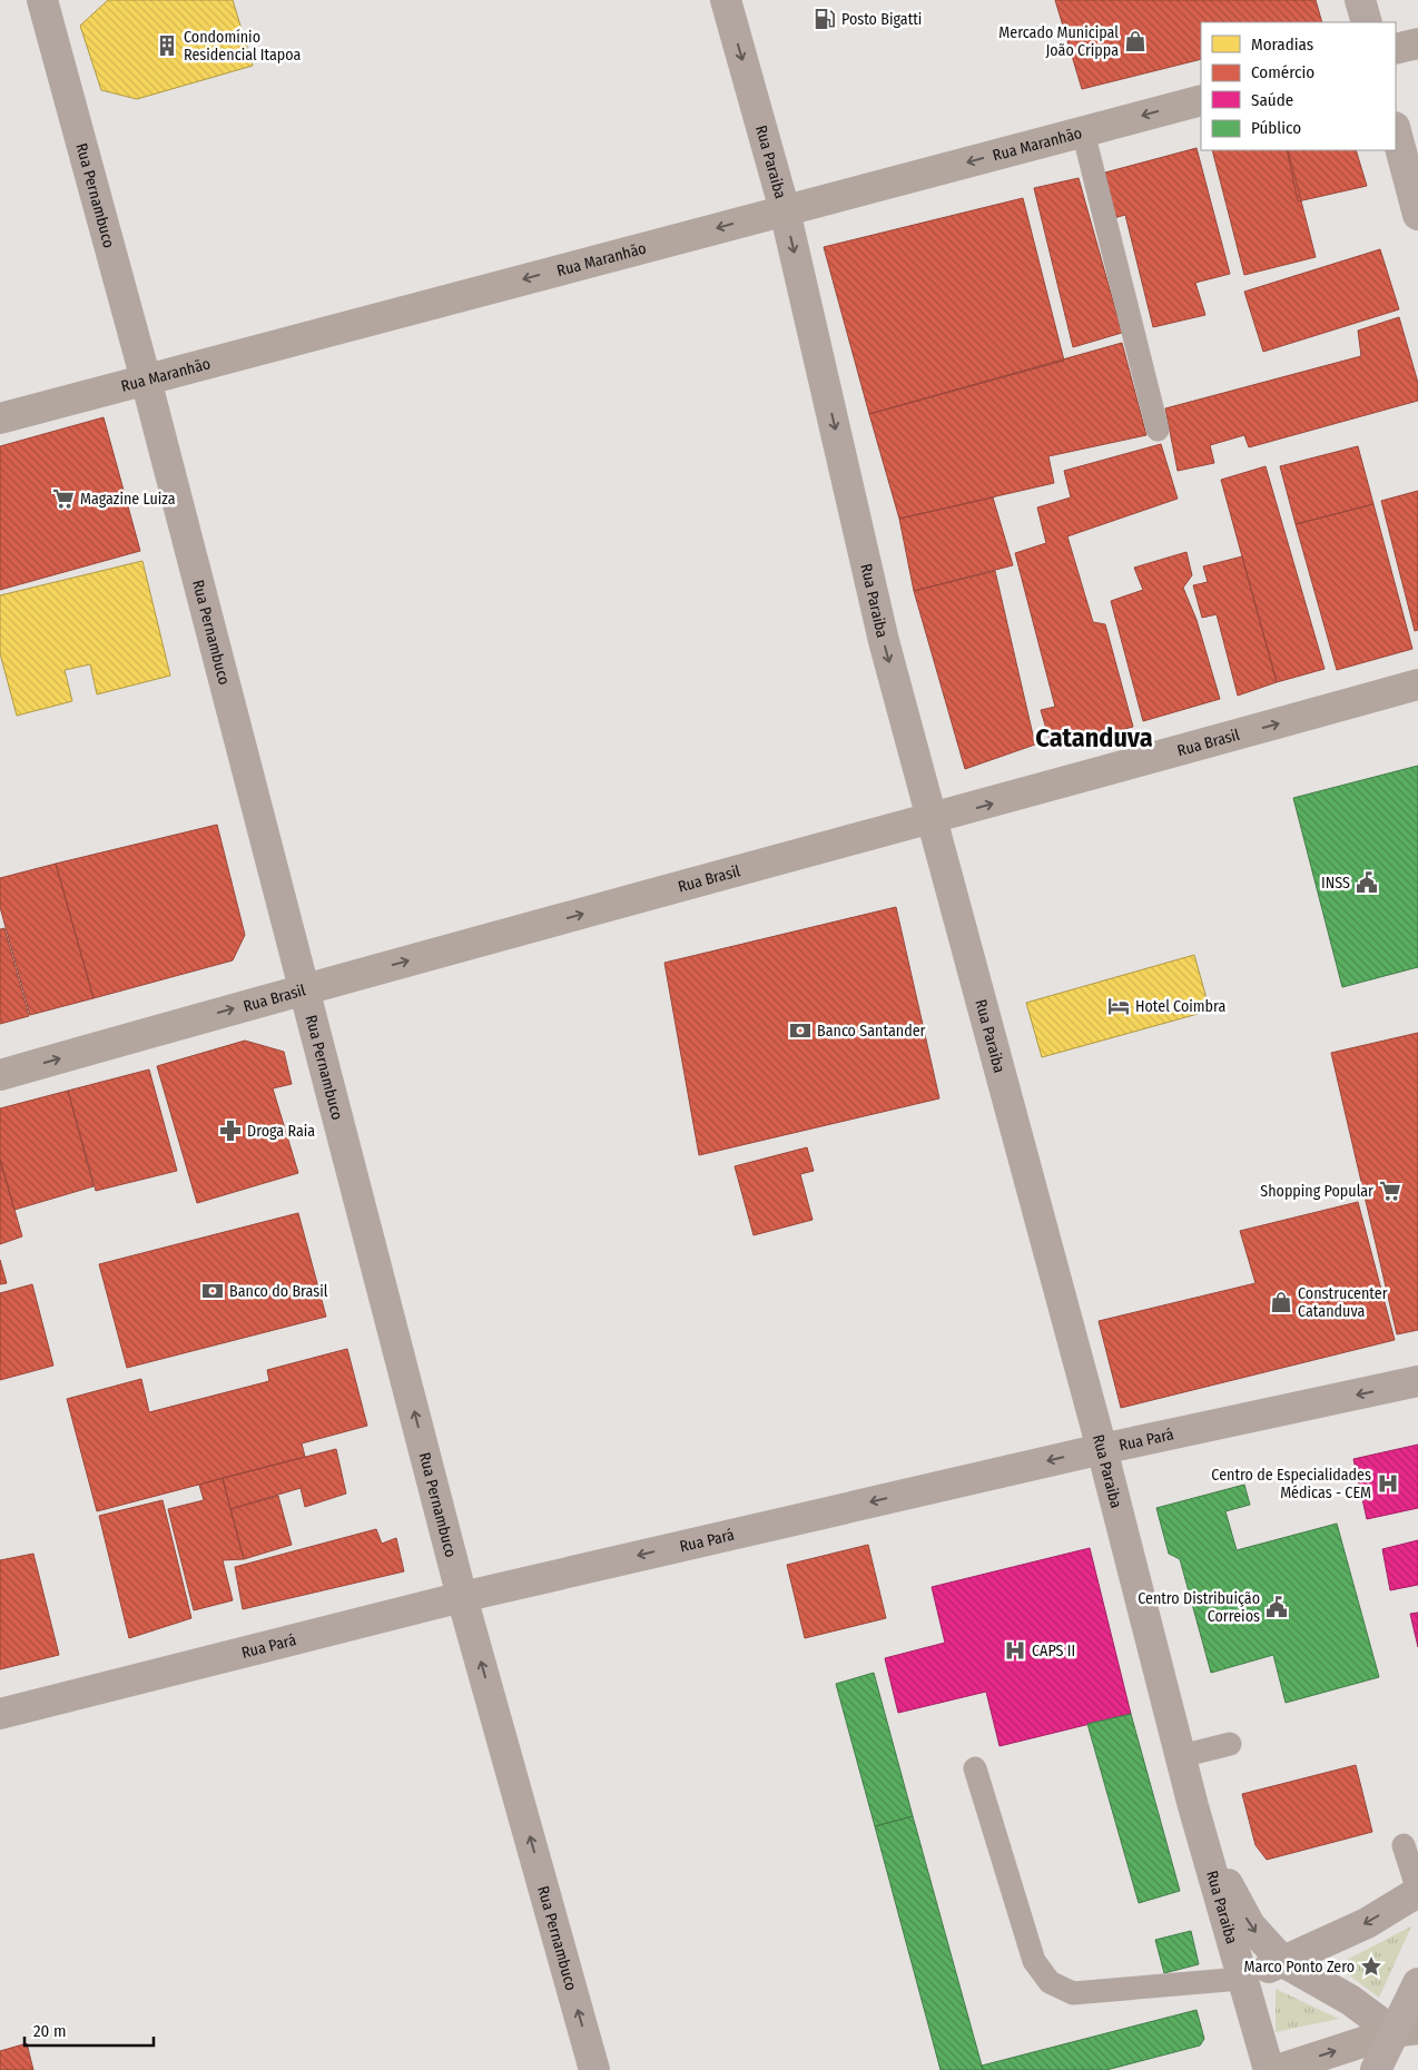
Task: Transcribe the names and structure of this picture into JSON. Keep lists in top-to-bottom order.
{
  "streets": {
    "street": [
      "Rua Maranhão",
      "Rua Paraiba",
      "Rua Pernambuco",
      "Rua Brasil",
      "Rua Pará"
    ]
  },
  "crossings": [
    ["Rua Maranhão", "Rua Paraiba"],
    ["Rua Maranhão", "Rua Pernambuco"],
    ["Rua Paraiba", "Rua Brasil"],
    ["Rua Paraiba", "Rua Pará"],
    ["Rua Pernambuco", "Rua Brasil"],
    ["Rua Pernambuco", "Rua Pará"]
  ],
  "one_way": [
    "Rua Maranhão",
    "Rua Paraiba",
    "Rua Pernambuco",
    "Rua Brasil",
    "Rua Pará"
  ],
  "districts": ["Catanduva"],
  "places": {
    "fuel station": ["Posto Bigatti"],
    "shop": ["Mercado Municipal João Crippa", "Construcenter Catanduva"],
    "building": ["Condomínio Residencial Itapoa"],
    "supermarket": ["Magazine Luiza", "Shopping Popular"],
    "public building": ["INSS", "Centro Distribuição Correios"],
    "hotel": ["Hotel Coimbra"],
    "bank": ["Banco Santander", "Banco do Brasil"],
    "pharmacy": ["Droga Raia"],
    "hospital": ["Centro de Especialidades Médicas - CEM", "CAPS II"],
    "place": ["Marco Ponto Zero"]
  },
  "legend": [
    "Moradias",
    "Comércio",
    "Saúde",
    "Público"
  ],
  "scale_bar": "20 m"
}
